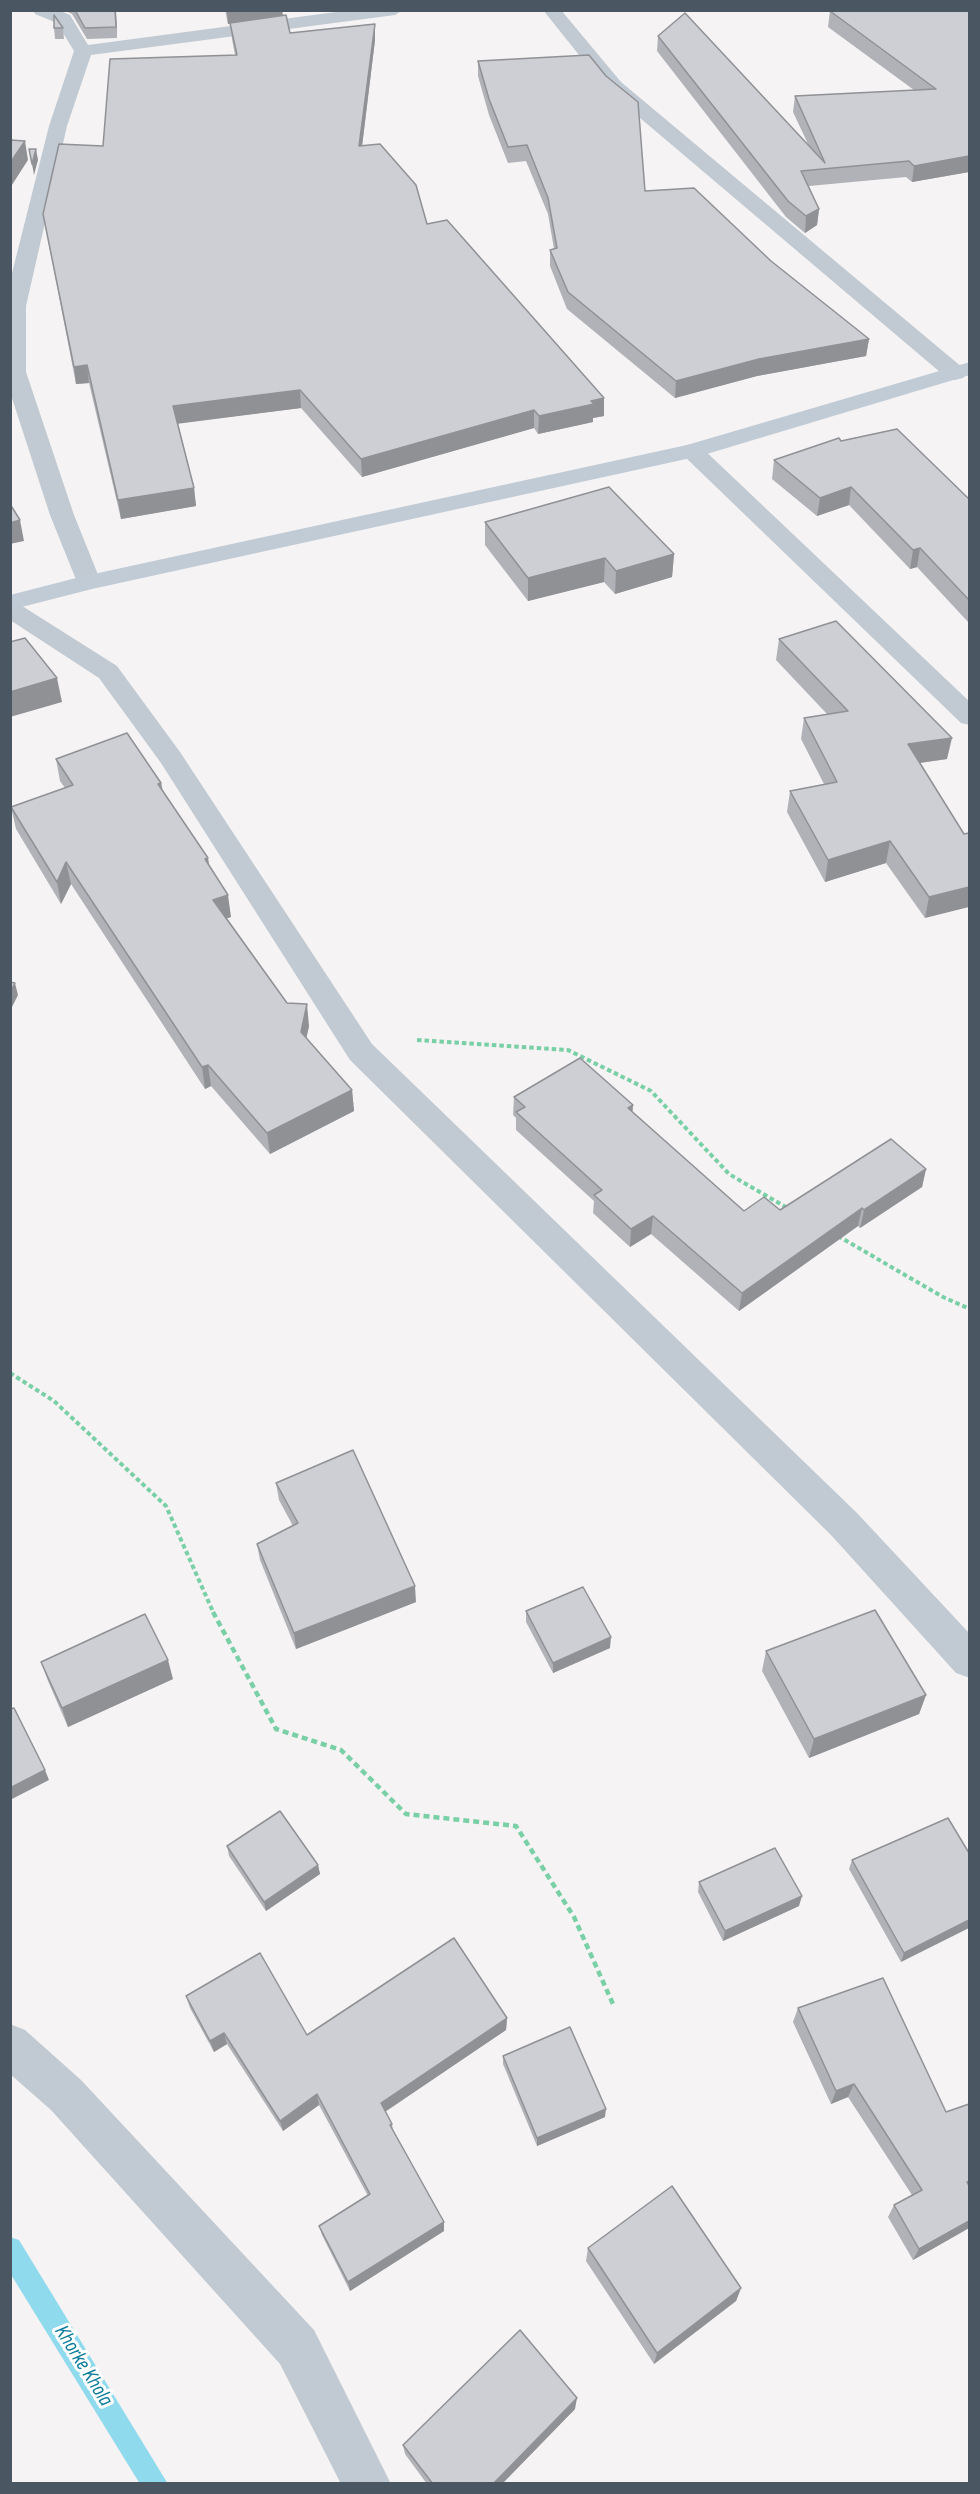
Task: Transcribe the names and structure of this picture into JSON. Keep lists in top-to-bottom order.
{
  "water": ["Khorke Khola"]
}
